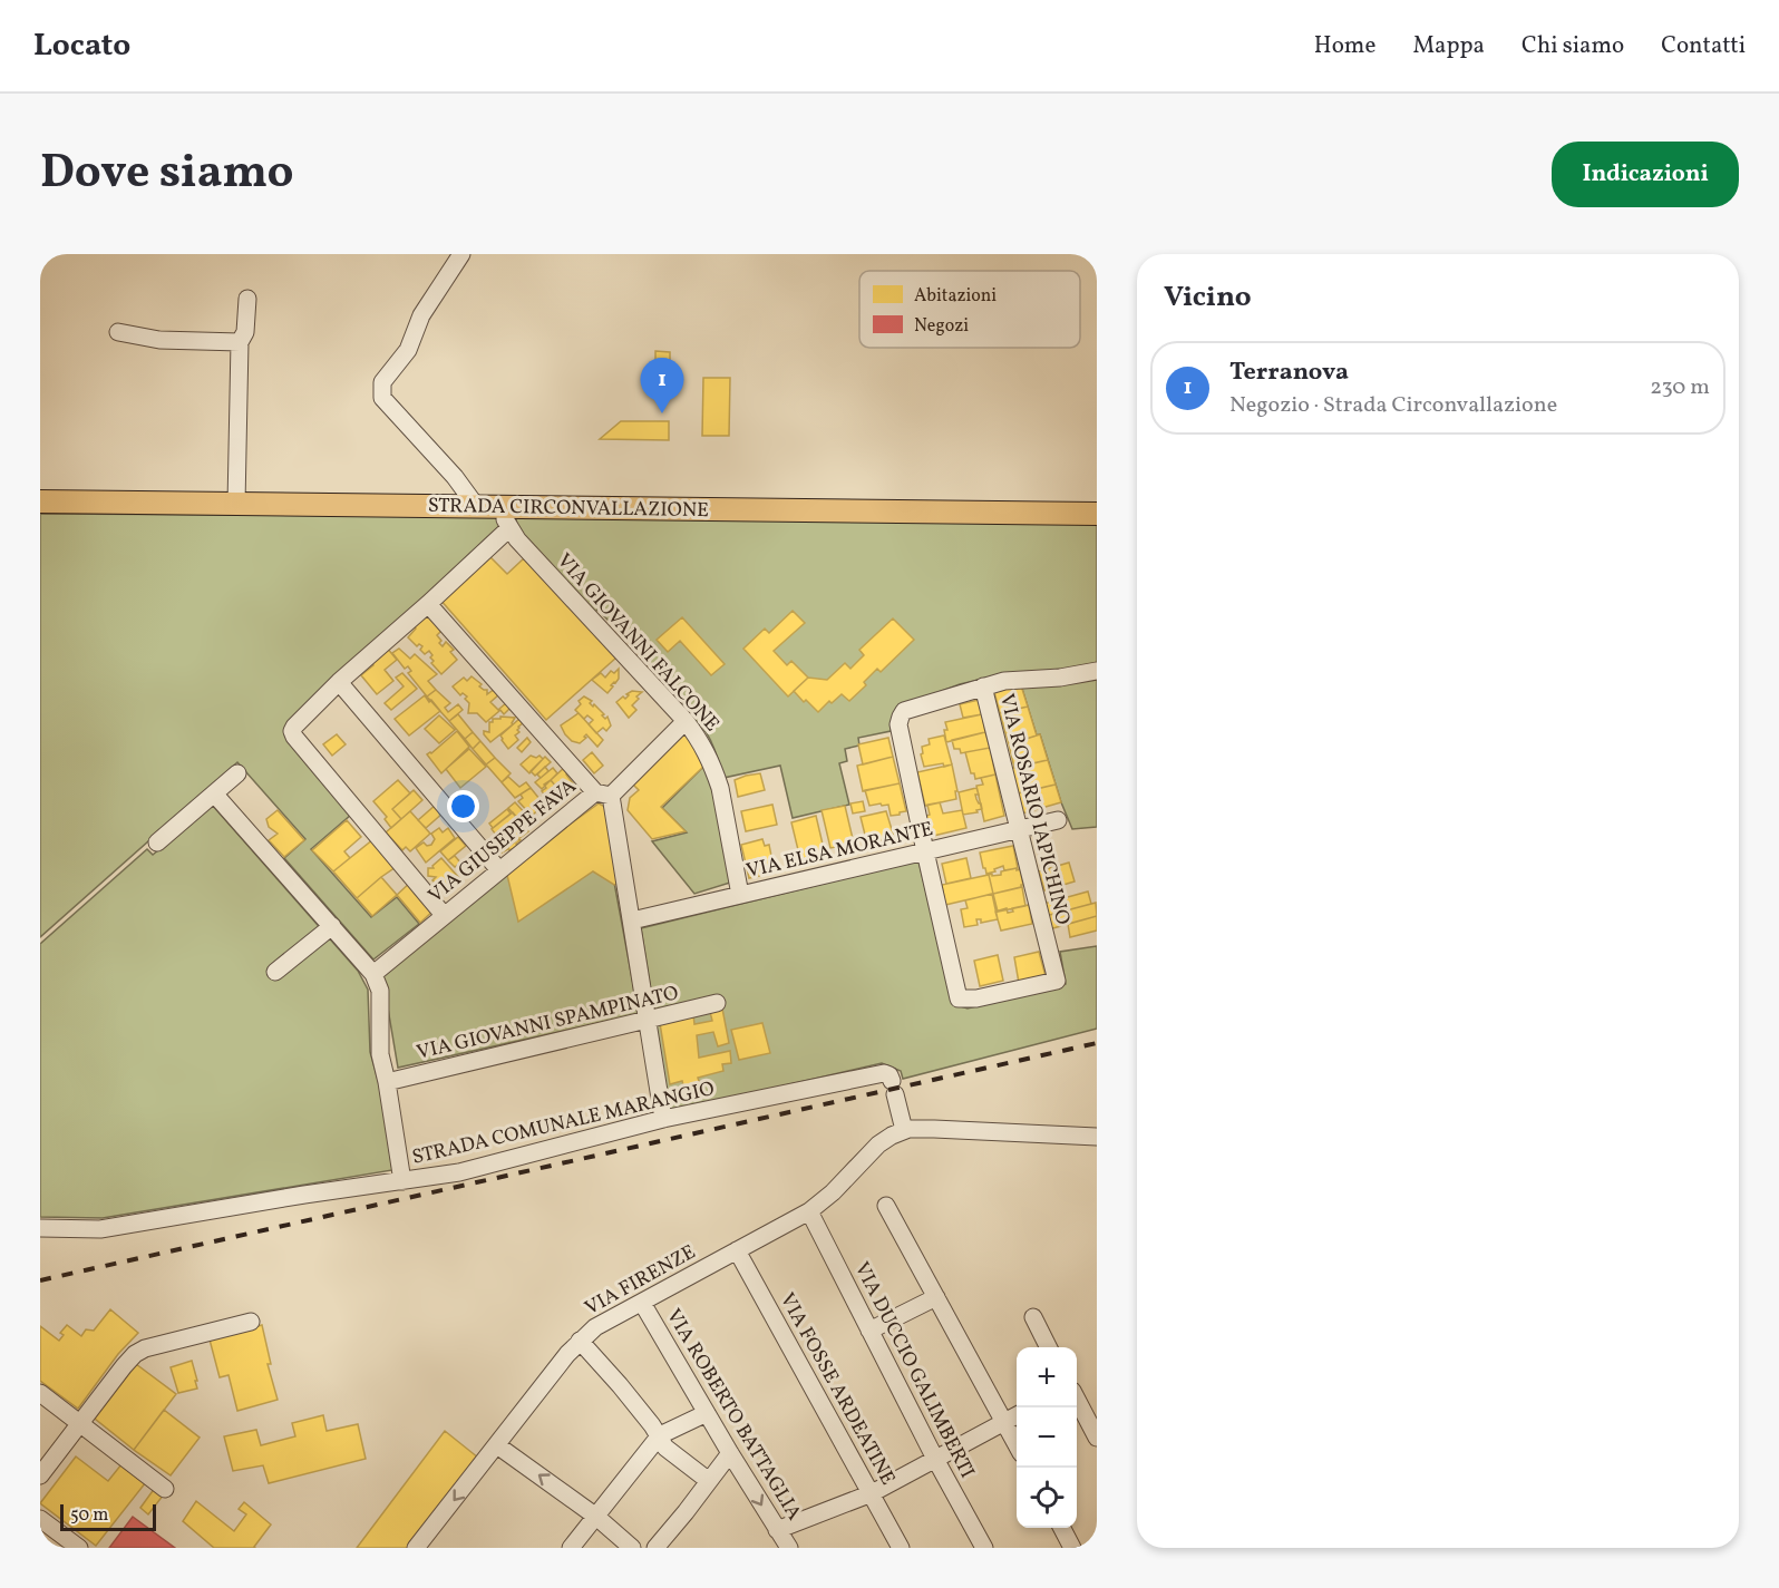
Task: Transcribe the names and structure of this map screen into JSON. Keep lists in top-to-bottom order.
{
  "streets": {
    "main road": ["STRADA CIRCONVALLAZIONE"],
    "street": [
      "VIA GIOVANNI FALCONE",
      "VIA ROSARIO IAPICHINO",
      "VIA GIUSEPPE FAVA",
      "VIA ELSA MORANTE",
      "VIA GIOVANNI SPAMPINATO",
      "STRADA COMUNALE MARANGIO",
      "VIA FIRENZE",
      "VIA DUCCIO GALIMBERTI",
      "VIA FOSSE ARDEATINE",
      "VIA ROBERTO BATTAGLIA"
    ]
  },
  "crossings": [
    ["STRADA CIRCONVALLAZIONE", "VIA GIOVANNI FALCONE"],
    ["VIA GIOVANNI FALCONE", "VIA GIUSEPPE FAVA"],
    ["VIA GIOVANNI FALCONE", "VIA ELSA MORANTE"],
    ["VIA ROSARIO IAPICHINO", "VIA ELSA MORANTE"],
    ["STRADA COMUNALE MARANGIO", "VIA FIRENZE"],
    ["VIA FIRENZE", "VIA DUCCIO GALIMBERTI"],
    ["VIA FIRENZE", "VIA FOSSE ARDEATINE"],
    ["VIA FIRENZE", "VIA ROBERTO BATTAGLIA"]
  ],
  "legend": ["Abitazioni", "Negozi"],
  "scale_bar": "50 m",
  "page": {
    "header": "Locato",
    "nav": [
      "Home",
      "Mappa",
      "Chi siamo",
      "Contatti"
    ],
    "title": "Dove siamo",
    "buttons": "Indicazioni",
    "heading": "Vicino",
    "list": [
      {
        "mark": "1",
        "name": "Terranova",
        "note": "Negozio · Strada Circonvallazione",
        "value": "230 m"
      }
    ],
    "pins": "1",
    "map_buttons": ["+", "−"],
    "scale": "50 m"
  }
}
